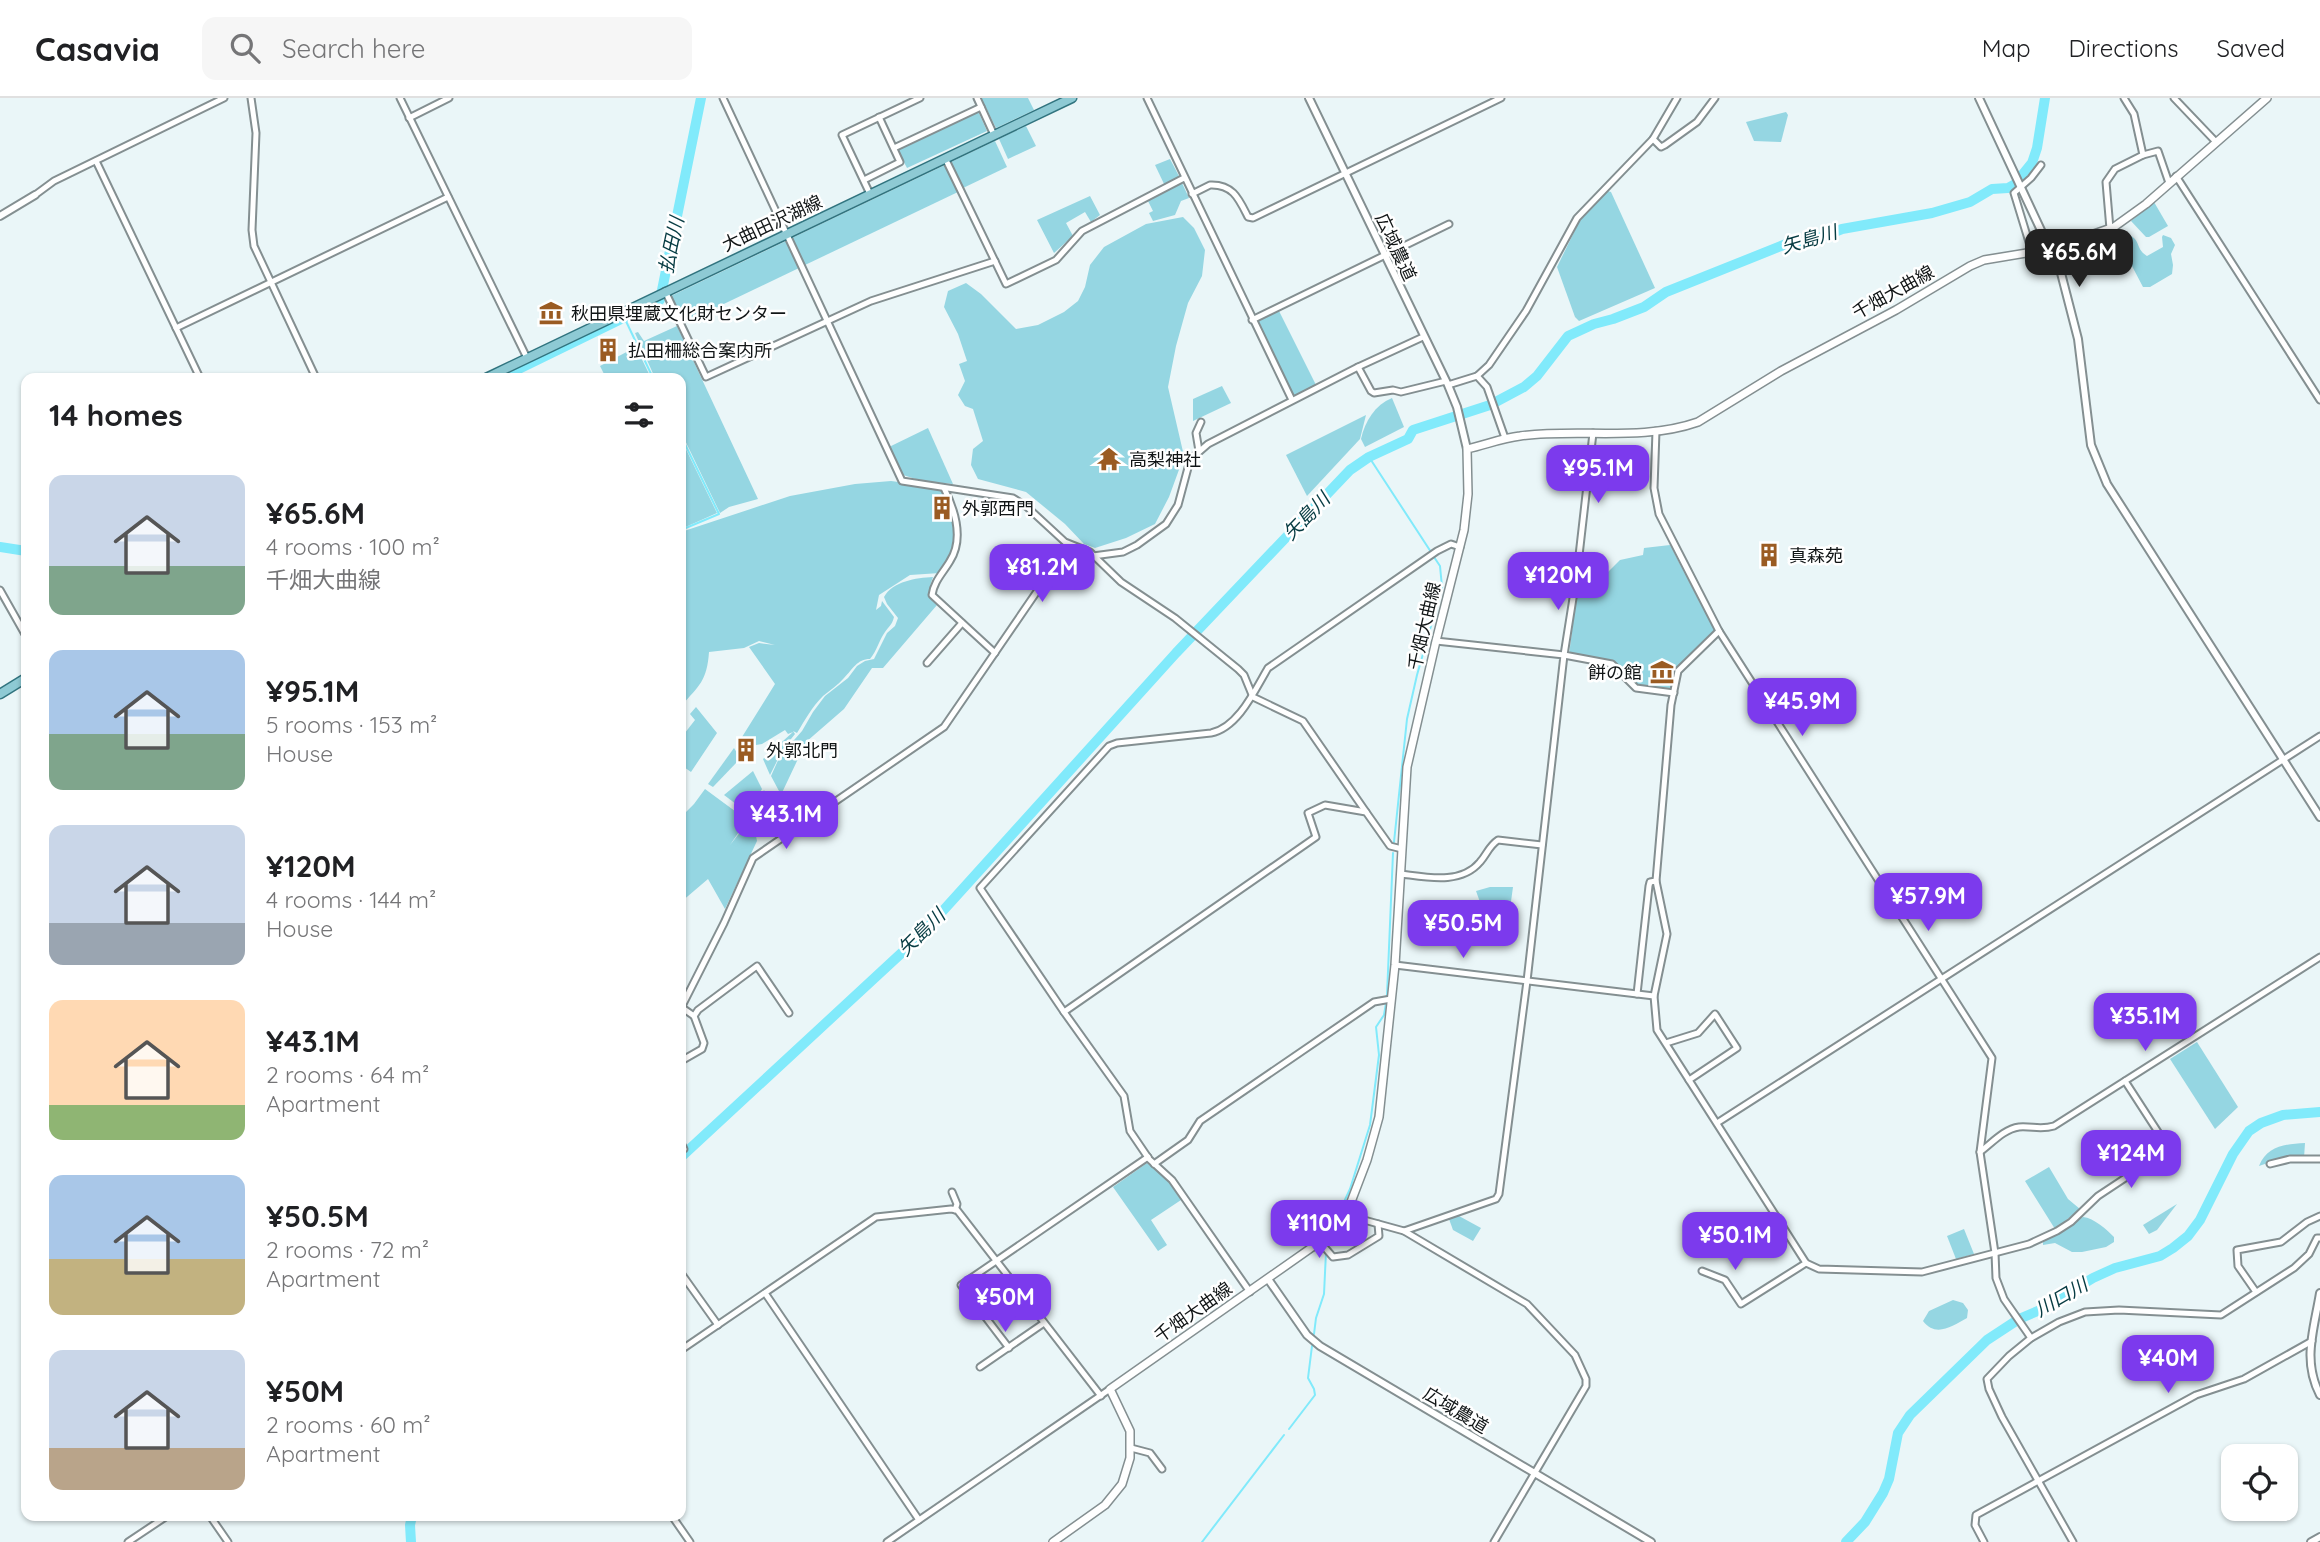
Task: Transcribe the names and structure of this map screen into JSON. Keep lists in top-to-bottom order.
{
  "streets": {
    "main road": ["大曲田沢湖線", "千畑大曲線"],
    "street": ["広域農道"]
  },
  "crossings": [
    ["広域農道", "千畑大曲線"]
  ],
  "water": ["矢島川", "払田川", "川口川"],
  "places": {
    "museum": ["秋田県埋蔵文化財センター", "餅の館"],
    "building": [
      "払田柵総合案内所",
      "外郭西門",
      "真森苑",
      "外郭北門"
    ],
    "temple": ["高梨神社"]
  },
  "page": {
    "header": "Casavia",
    "search": "Search here",
    "nav": ["Map", "Directions", "Saved"],
    "price": [
      "¥65.6M",
      "¥95.1M",
      "¥81.2M",
      "¥120M",
      "¥45.9M",
      "¥43.1M",
      "¥57.9M",
      "¥50.5M",
      "¥35.1M",
      "¥124M",
      "¥110M",
      "¥50.1M",
      "¥50M",
      "¥40M"
    ],
    "heading": "14 homes",
    "list": [
      {
        "name": "¥65.6M",
        "note": "4 rooms · 100 m² · 千畑大曲線"
      },
      {
        "name": "¥95.1M",
        "note": "5 rooms · 153 m² · House"
      },
      {
        "name": "¥120M",
        "note": "4 rooms · 144 m² · House"
      },
      {
        "name": "¥43.1M",
        "note": "2 rooms · 64 m² · Apartment"
      },
      {
        "name": "¥50.5M",
        "note": "2 rooms · 72 m² · Apartment"
      },
      {
        "name": "¥50M",
        "note": "2 rooms · 60 m² · Apartment"
      }
    ]
  }
}
